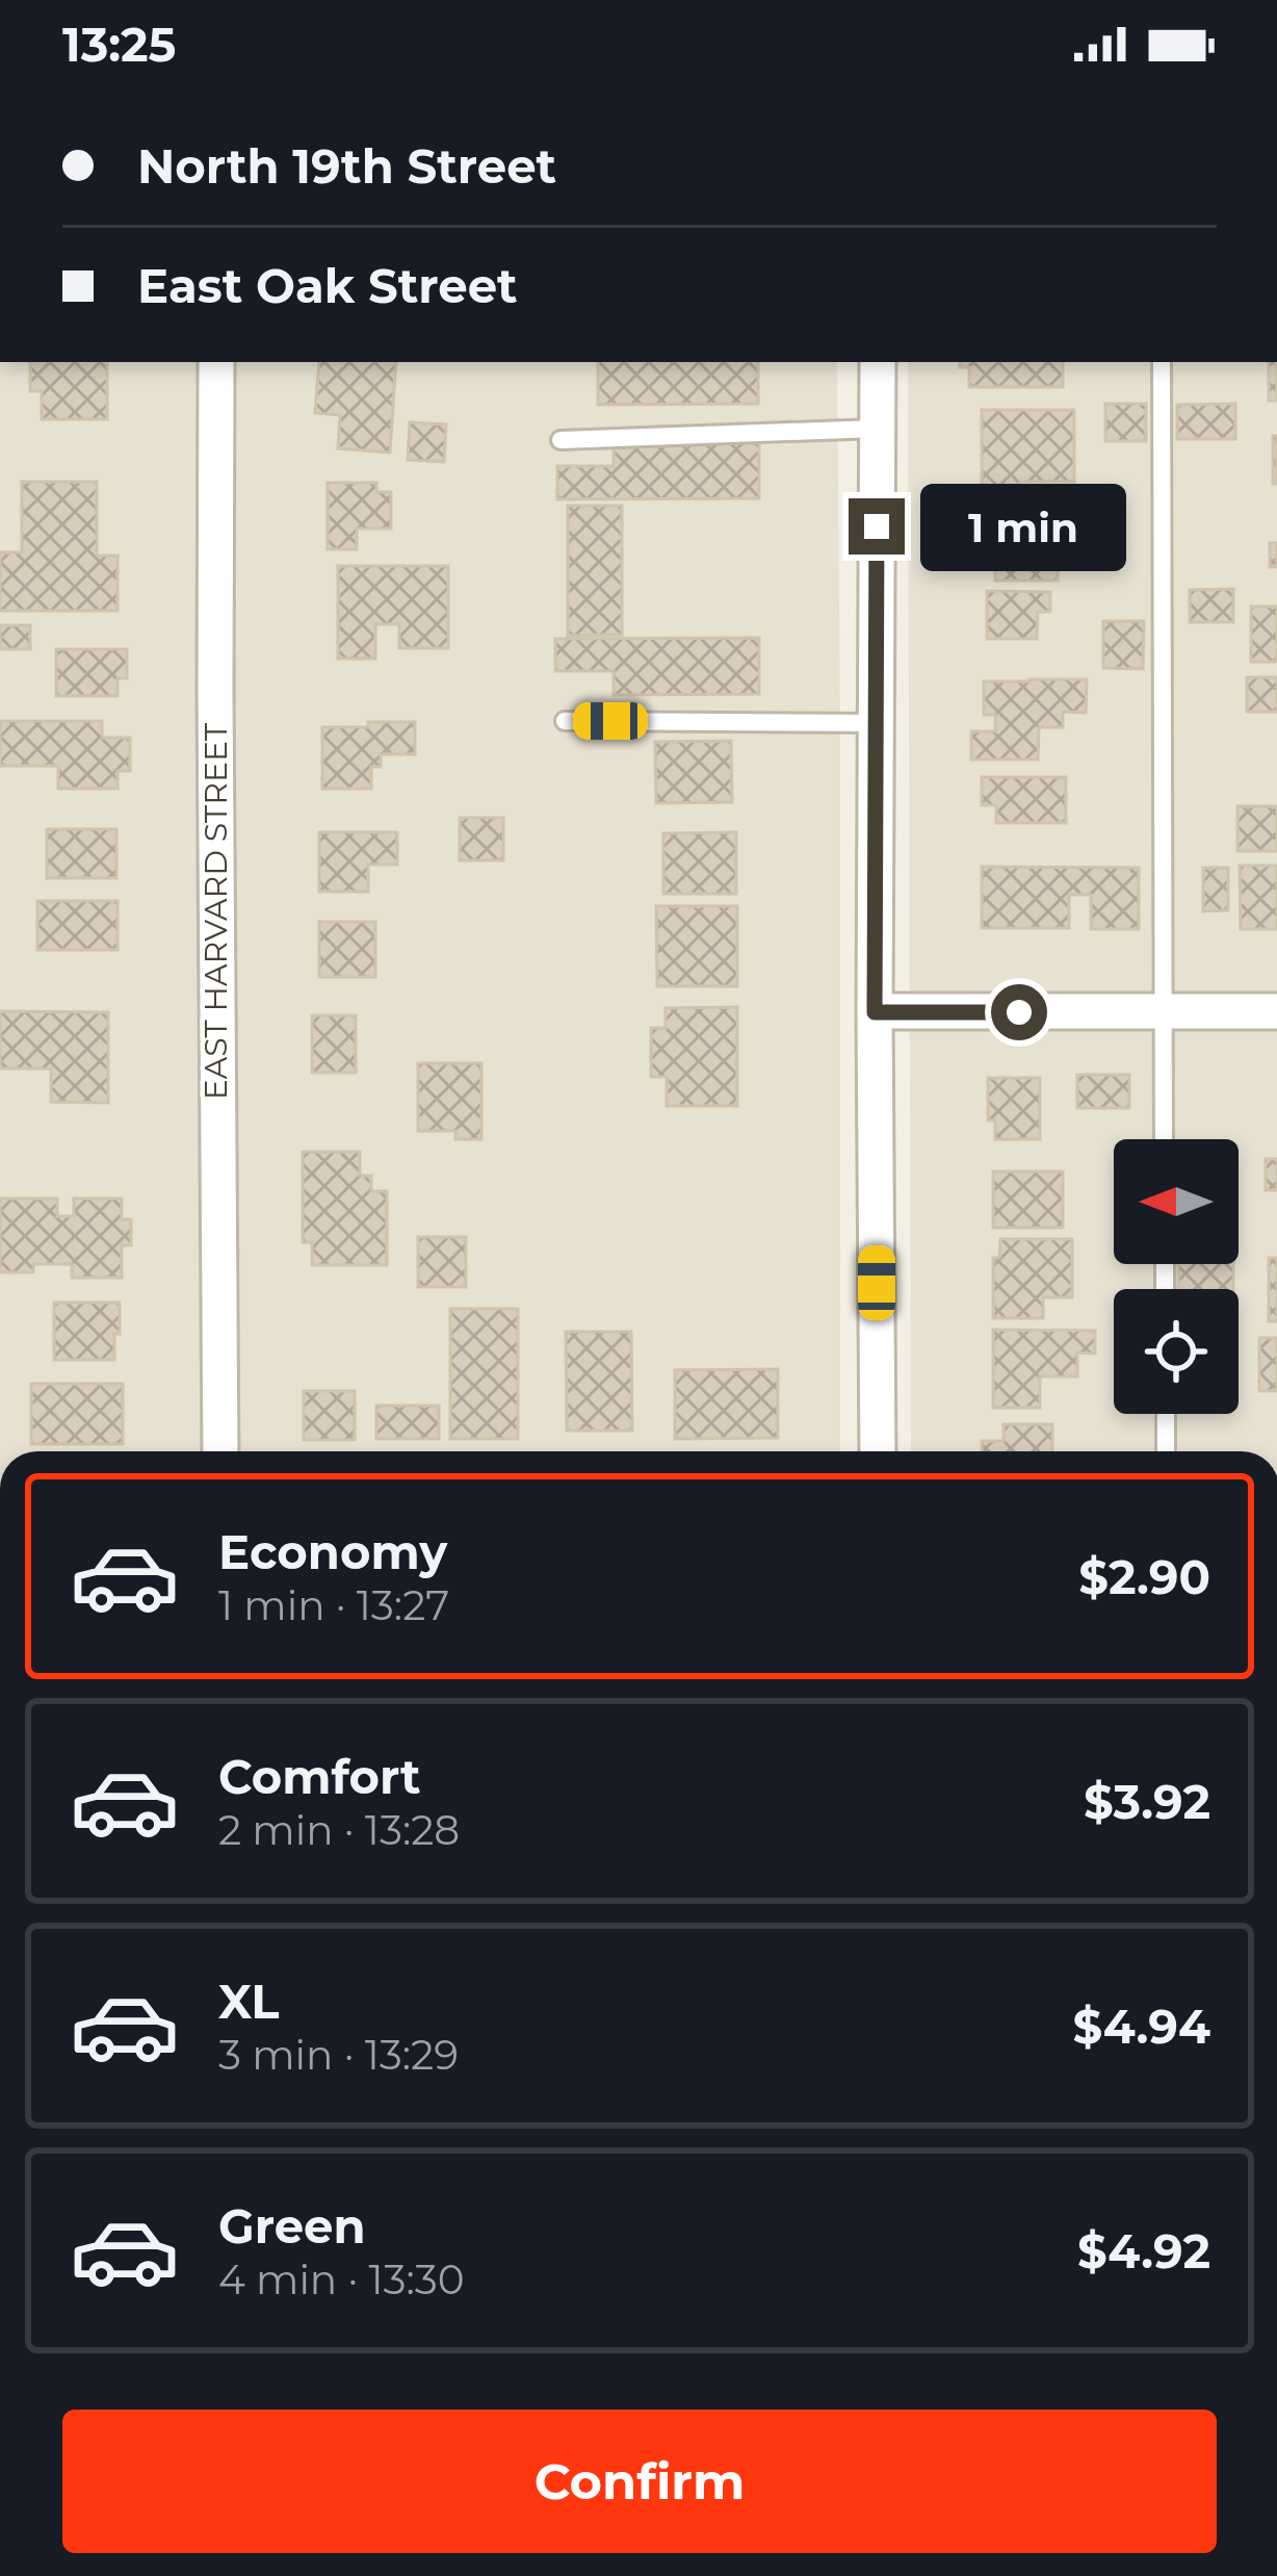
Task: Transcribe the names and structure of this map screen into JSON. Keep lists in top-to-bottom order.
{
  "streets": {
    "street": ["EAST HARVARD STREET"]
  },
  "north": "left",
  "page": {
    "status": "13:25",
    "banner": ["North 19th Street", "East Oak Street"],
    "bubble": "1 min",
    "list": [
      {
        "name": "Economy",
        "note": "1 min · 13:27",
        "value": "$2.90"
      },
      {
        "name": "Comfort",
        "note": "2 min · 13:28",
        "value": "$3.92"
      },
      {
        "name": "XL",
        "note": "3 min · 13:29",
        "value": "$4.94"
      },
      {
        "name": "Green",
        "note": "4 min · 13:30",
        "value": "$4.92"
      }
    ],
    "buttons": "Confirm"
  }
}
